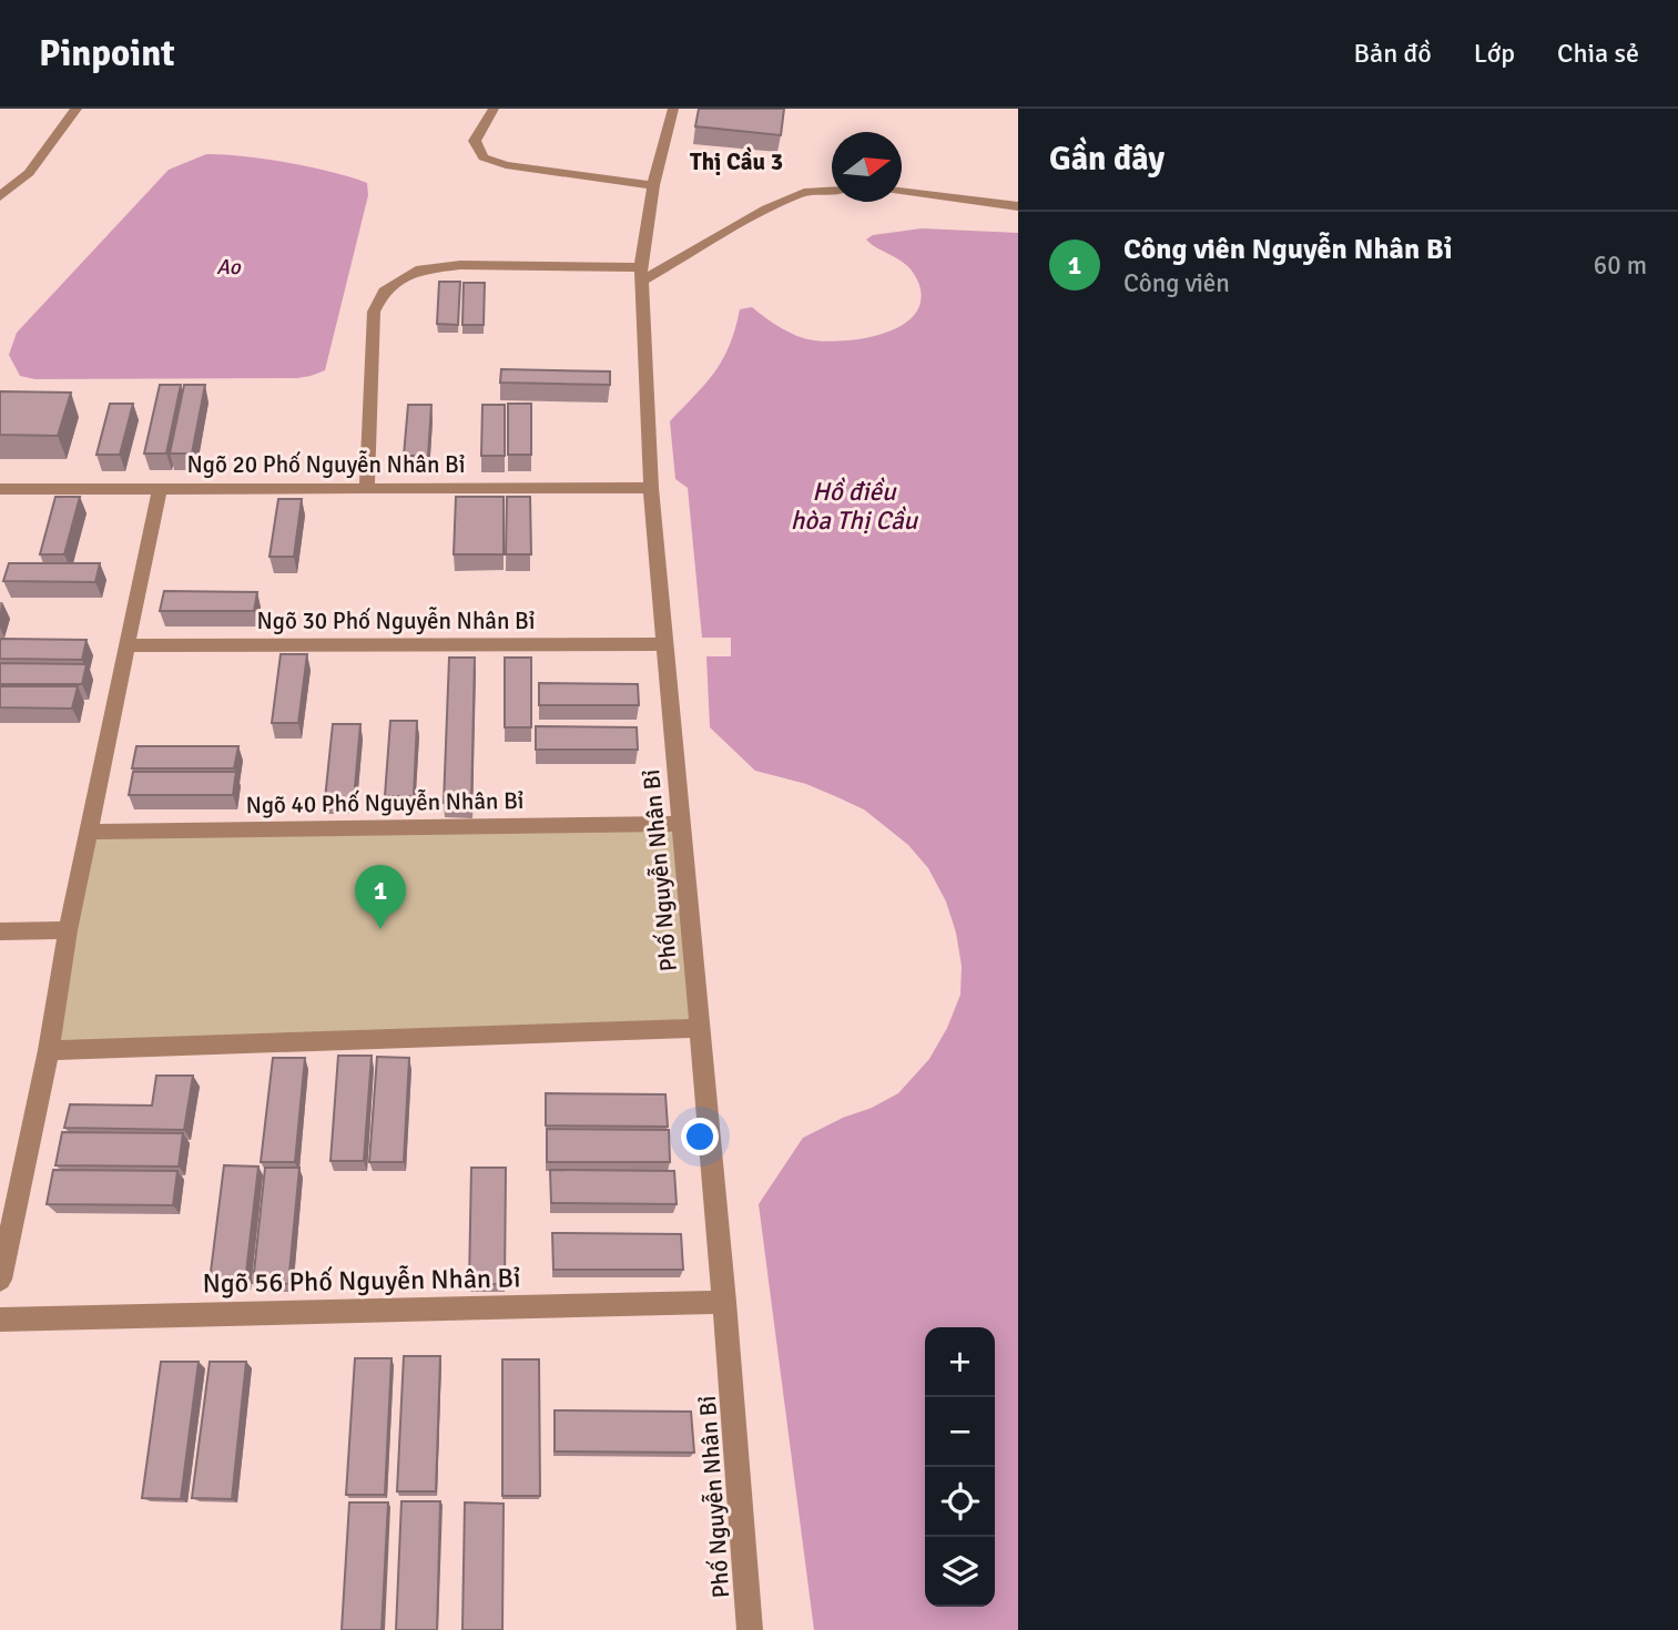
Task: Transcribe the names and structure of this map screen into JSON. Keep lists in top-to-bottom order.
{
  "streets": {
    "street": [
      "Ngõ 20 Phố Nguyễn Nhân Bỉ",
      "Ngõ 30 Phố Nguyễn Nhân Bỉ",
      "Ngõ 40 Phố Nguyễn Nhân Bỉ",
      "Phố Nguyễn Nhân Bỉ",
      "Ngõ 56 Phố Nguyễn Nhân Bỉ"
    ]
  },
  "crossings": [
    ["Ngõ 20 Phố Nguyễn Nhân Bỉ", "Phố Nguyễn Nhân Bỉ"],
    ["Ngõ 30 Phố Nguyễn Nhân Bỉ", "Phố Nguyễn Nhân Bỉ"],
    ["Ngõ 40 Phố Nguyễn Nhân Bỉ", "Phố Nguyễn Nhân Bỉ"],
    ["Phố Nguyễn Nhân Bỉ", "Ngõ 56 Phố Nguyễn Nhân Bỉ"]
  ],
  "districts": ["Thị Cầu 3"],
  "water": ["Ao", "Hồ điều hòa Thị Cầu"],
  "north": "right",
  "page": {
    "header": "Pinpoint",
    "nav": ["Bản đồ", "Lớp", "Chia sẻ"],
    "heading": "Gần đây",
    "list": [
      {
        "mark": "1",
        "name": "Công viên Nguyễn Nhân Bỉ",
        "note": "Công viên",
        "value": "60 m"
      }
    ],
    "pins": "1",
    "map_buttons": ["+", "−"]
  }
}
